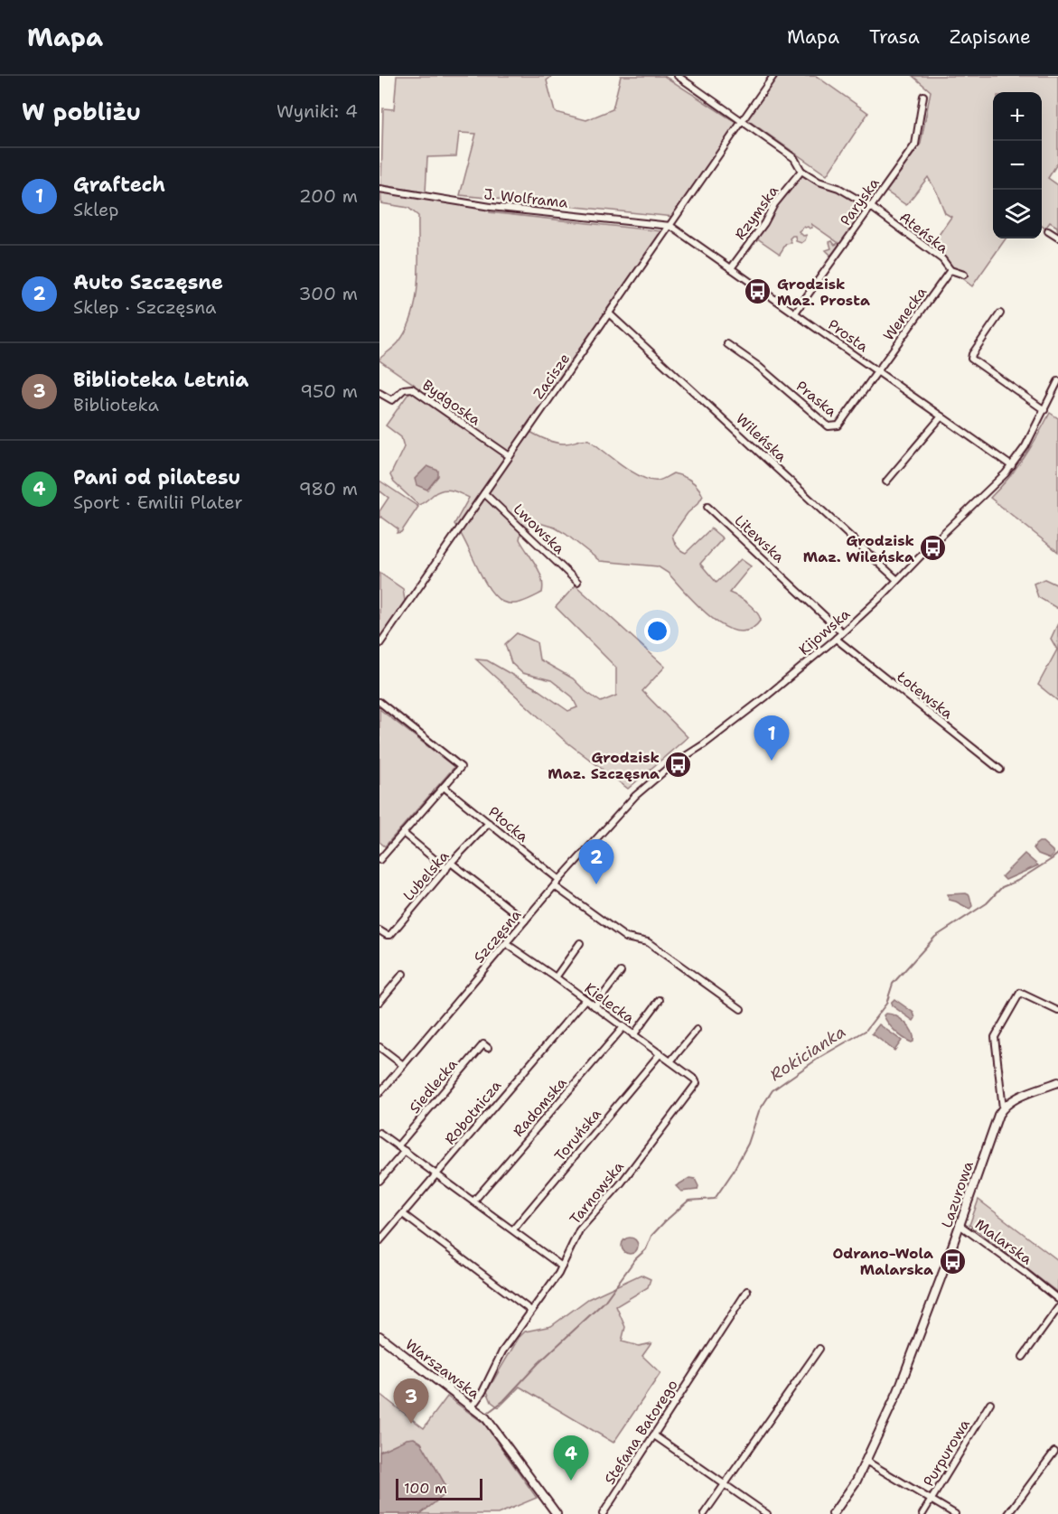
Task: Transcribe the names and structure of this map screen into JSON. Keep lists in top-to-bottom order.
{
  "streets": {
    "street": [
      "J. Wolframa",
      "Paryska",
      "Rzymska",
      "Ateńska",
      "Wenecka",
      "Prosta",
      "Zacisze",
      "Praska",
      "Bydgoska",
      "Wileńska",
      "Lwowska",
      "Litewska",
      "Kijowska",
      "Łotewska",
      "Płocka",
      "Lubelska",
      "Szczęsna",
      "Kielecka",
      "Siedlecka",
      "Radomska",
      "Robotnicza",
      "Toruńska",
      "Tarnowska",
      "Lazurowa",
      "Malarska",
      "Warszawska",
      "Stefana Batorego",
      "Purpurowa"
    ]
  },
  "crossings": [
    ["J. Wolframa", "Prosta"],
    ["J. Wolframa", "Zacisze"],
    ["Paryska", "Ateńska"],
    ["Paryska", "Prosta"],
    ["Rzymska", "Ateńska"],
    ["Rzymska", "Prosta"],
    ["Ateńska", "Wenecka"],
    ["Wenecka", "Prosta"],
    ["Wenecka", "Praska"],
    ["Prosta", "Zacisze"],
    ["Prosta", "Praska"],
    ["Prosta", "Kijowska"],
    ["Zacisze", "Bydgoska"],
    ["Zacisze", "Wileńska"],
    ["Zacisze", "Lwowska"],
    ["Wileńska", "Kijowska"],
    ["Litewska", "Kijowska"],
    ["Kijowska", "Łotewska"],
    ["Kijowska", "Szczęsna"],
    ["Płocka", "Lubelska"],
    ["Płocka", "Szczęsna"],
    ["Szczęsna", "Kielecka"],
    ["Kielecka", "Radomska"],
    ["Kielecka", "Robotnicza"],
    ["Kielecka", "Toruńska"],
    ["Kielecka", "Tarnowska"],
    ["Tarnowska", "Warszawska"],
    ["Lazurowa", "Malarska"]
  ],
  "water": ["Rokicianka"],
  "places": {
    "bus stop": [
      "Grodzisk Maz. Prosta",
      "Grodzisk Maz. Wileńska",
      "Grodzisk Maz. Szczęsna",
      "Odrano-Wola Malarska"
    ]
  },
  "scale_bar": "100 m",
  "page": {
    "header": "Mapa",
    "nav": ["Mapa", "Trasa", "Zapisane"],
    "heading": ["W pobliżu", "Wyniki: 4"],
    "map_buttons": ["+", "−"],
    "list": [
      {
        "mark": "1",
        "name": "Graftech",
        "note": "Sklep",
        "value": "200 m"
      },
      {
        "mark": "2",
        "name": "Auto Szczęsne",
        "note": "Sklep · Szczęsna",
        "value": "300 m"
      },
      {
        "mark": "3",
        "name": "Biblioteka Letnia",
        "note": "Biblioteka",
        "value": "950 m"
      },
      {
        "mark": "4",
        "name": "Pani od pilatesu",
        "note": "Sport · Emilii Plater",
        "value": "980 m"
      }
    ],
    "pins": [
      "1",
      "2",
      "3",
      "4"
    ],
    "scale": "100 m"
  }
}
